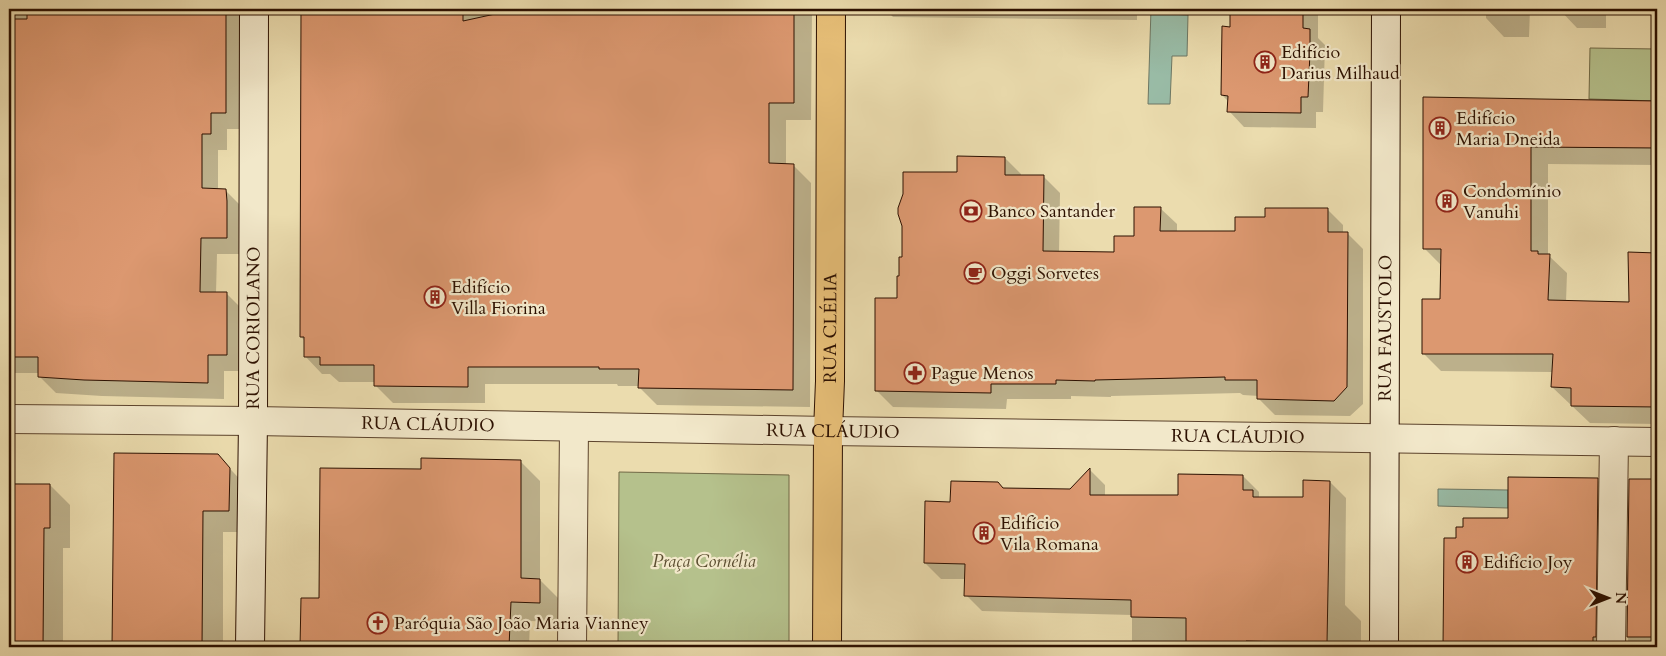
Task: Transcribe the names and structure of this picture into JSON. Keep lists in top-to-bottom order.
{
  "streets": {
    "main road": ["RUA CLÉLIA"],
    "street": ["RUA CORIOLANO", "RUA FAUSTOLO", "RUA CLÁUDIO"]
  },
  "crossings": [
    ["RUA CORIOLANO", "RUA CLÁUDIO"],
    ["RUA CLÉLIA", "RUA CLÁUDIO"],
    ["RUA FAUSTOLO", "RUA CLÁUDIO"]
  ],
  "parks": ["Praça Cornélia"],
  "places": {
    "building": [
      "Edifício Darius Milhaud",
      "Edifício Maria Dneida",
      "Condomínio Vanuhi",
      "Edifício Villa Fiorina",
      "Edifício Vila Romana",
      "Edifício Joy"
    ],
    "bank": ["Banco Santander"],
    "cafe": ["Oggi Sorvetes"],
    "pharmacy": ["Pague Menos"],
    "church": ["Paróquia São João Maria Vianney"]
  },
  "north": "right"
}
